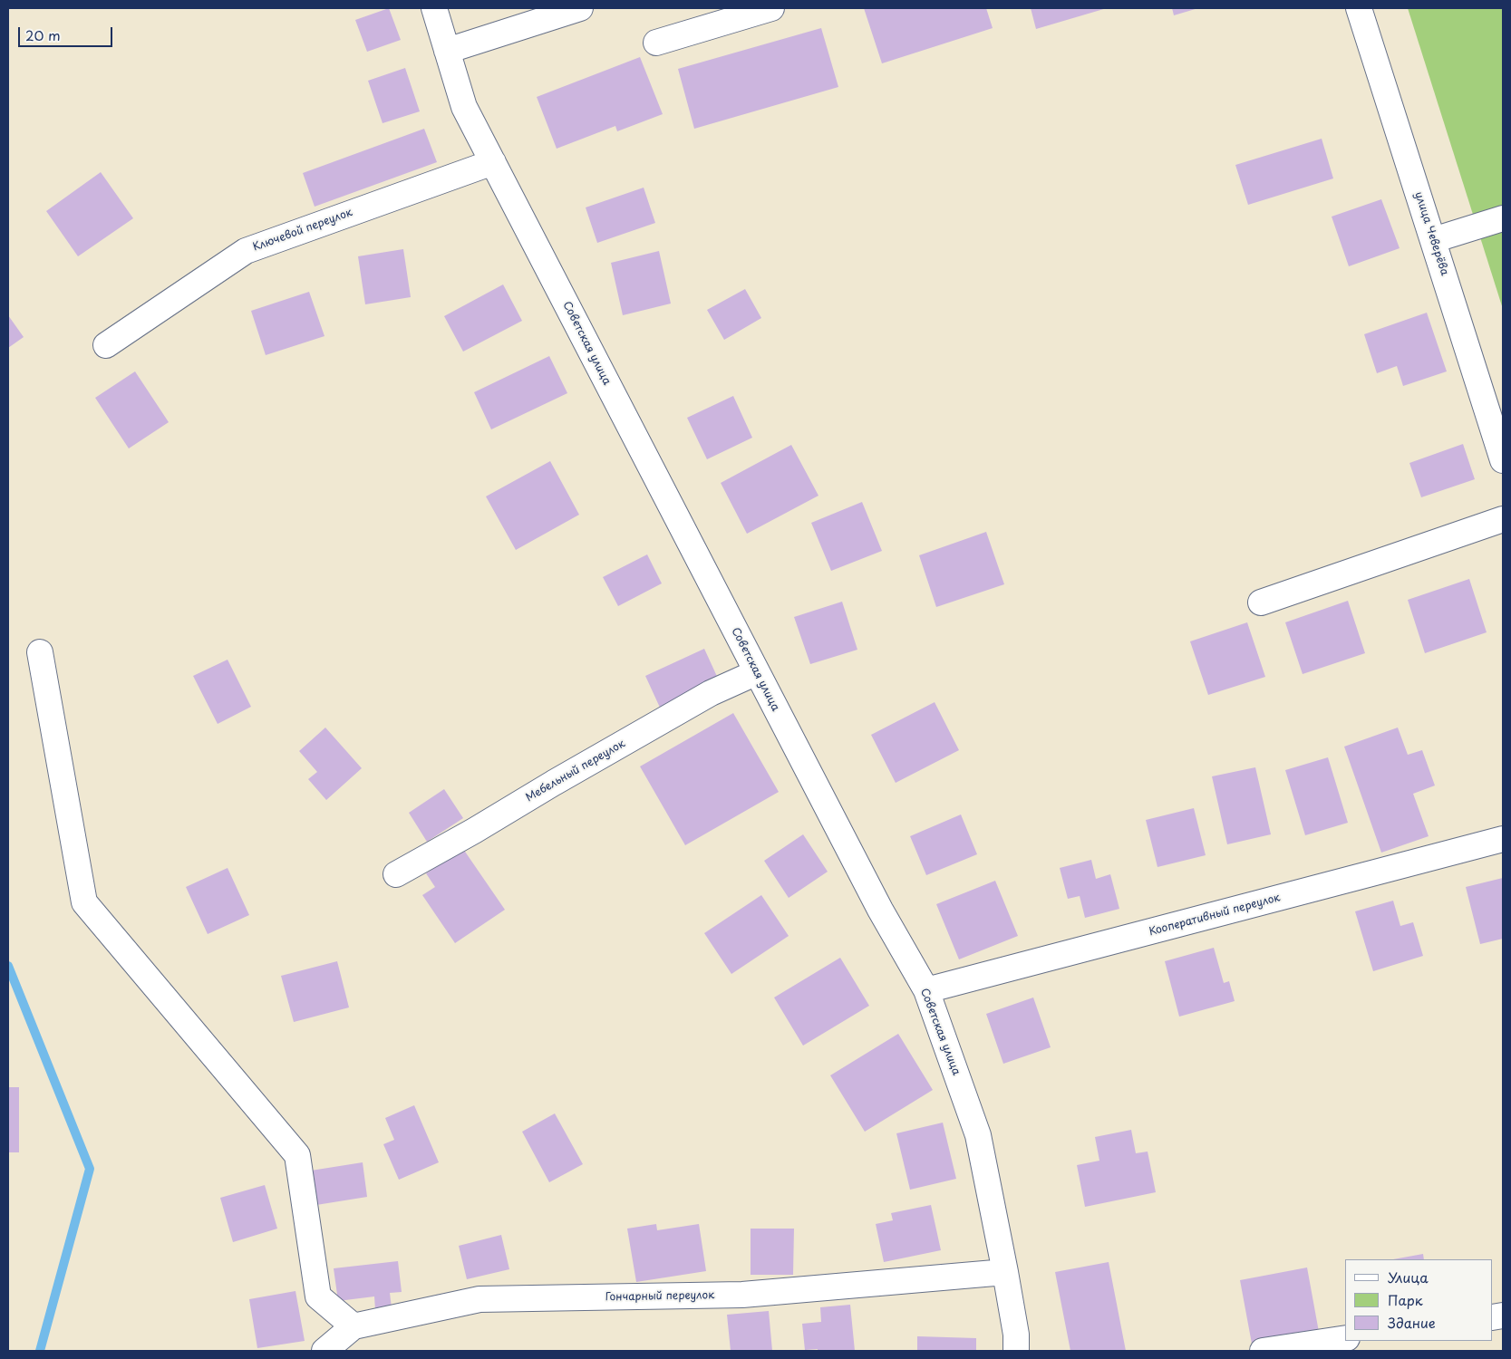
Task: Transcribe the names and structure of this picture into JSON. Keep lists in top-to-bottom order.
{
  "streets": {
    "street": [
      "Ключевой переулок",
      "улица Чеверёва",
      "Советская улица",
      "Мебельный переулок",
      "Кооперативный переулок",
      "Гончарный переулок"
    ]
  },
  "crossings": [
    ["Ключевой переулок", "Советская улица"],
    ["Советская улица", "Мебельный переулок"],
    ["Советская улица", "Кооперативный переулок"],
    ["Советская улица", "Гончарный переулок"]
  ],
  "legend": ["Улица", "Парк", "Здание"],
  "scale_bar": "20 m"
}
